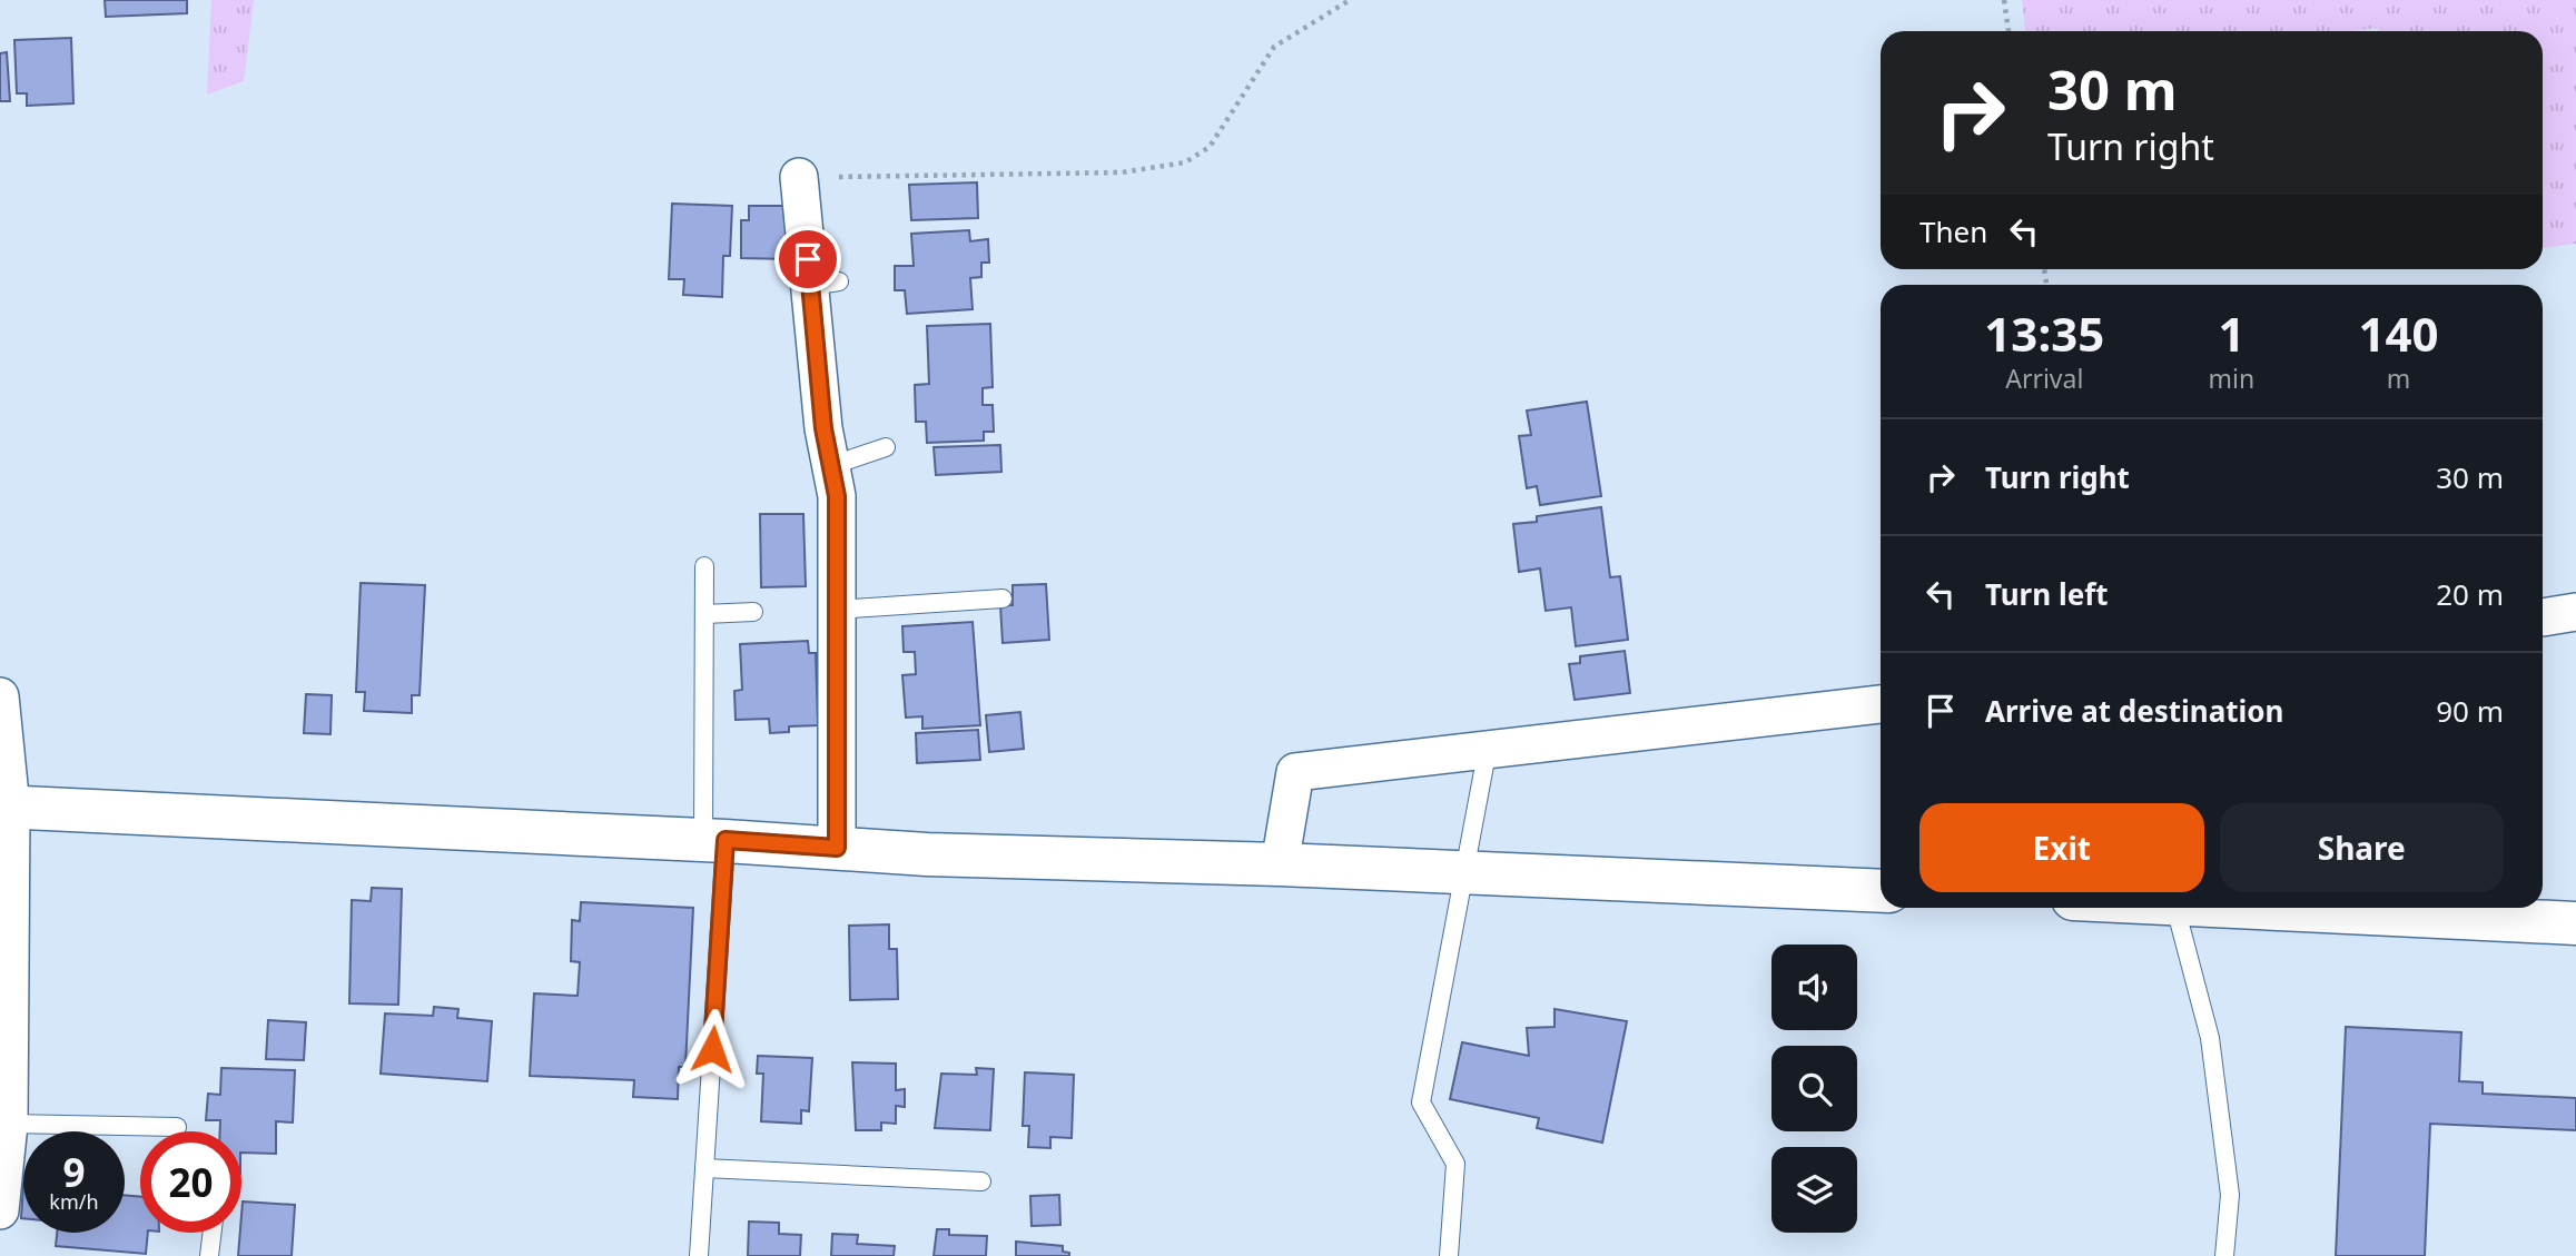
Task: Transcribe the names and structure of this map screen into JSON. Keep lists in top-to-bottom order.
{
  "page": {
    "turn": ["30 m", "Turn right"],
    "then": "Then",
    "eta": [
      "13:35",
      "Arrival",
      "1",
      "min",
      "140",
      "m"
    ],
    "list": [
      {
        "name": "Turn right",
        "value": "30 m"
      },
      {
        "name": "Turn left",
        "value": "20 m"
      },
      {
        "name": "Arrive at destination",
        "value": "90 m"
      }
    ],
    "buttons": ["Exit", "Share"],
    "speed": "9 km/h",
    "limit": "20"
  }
}
